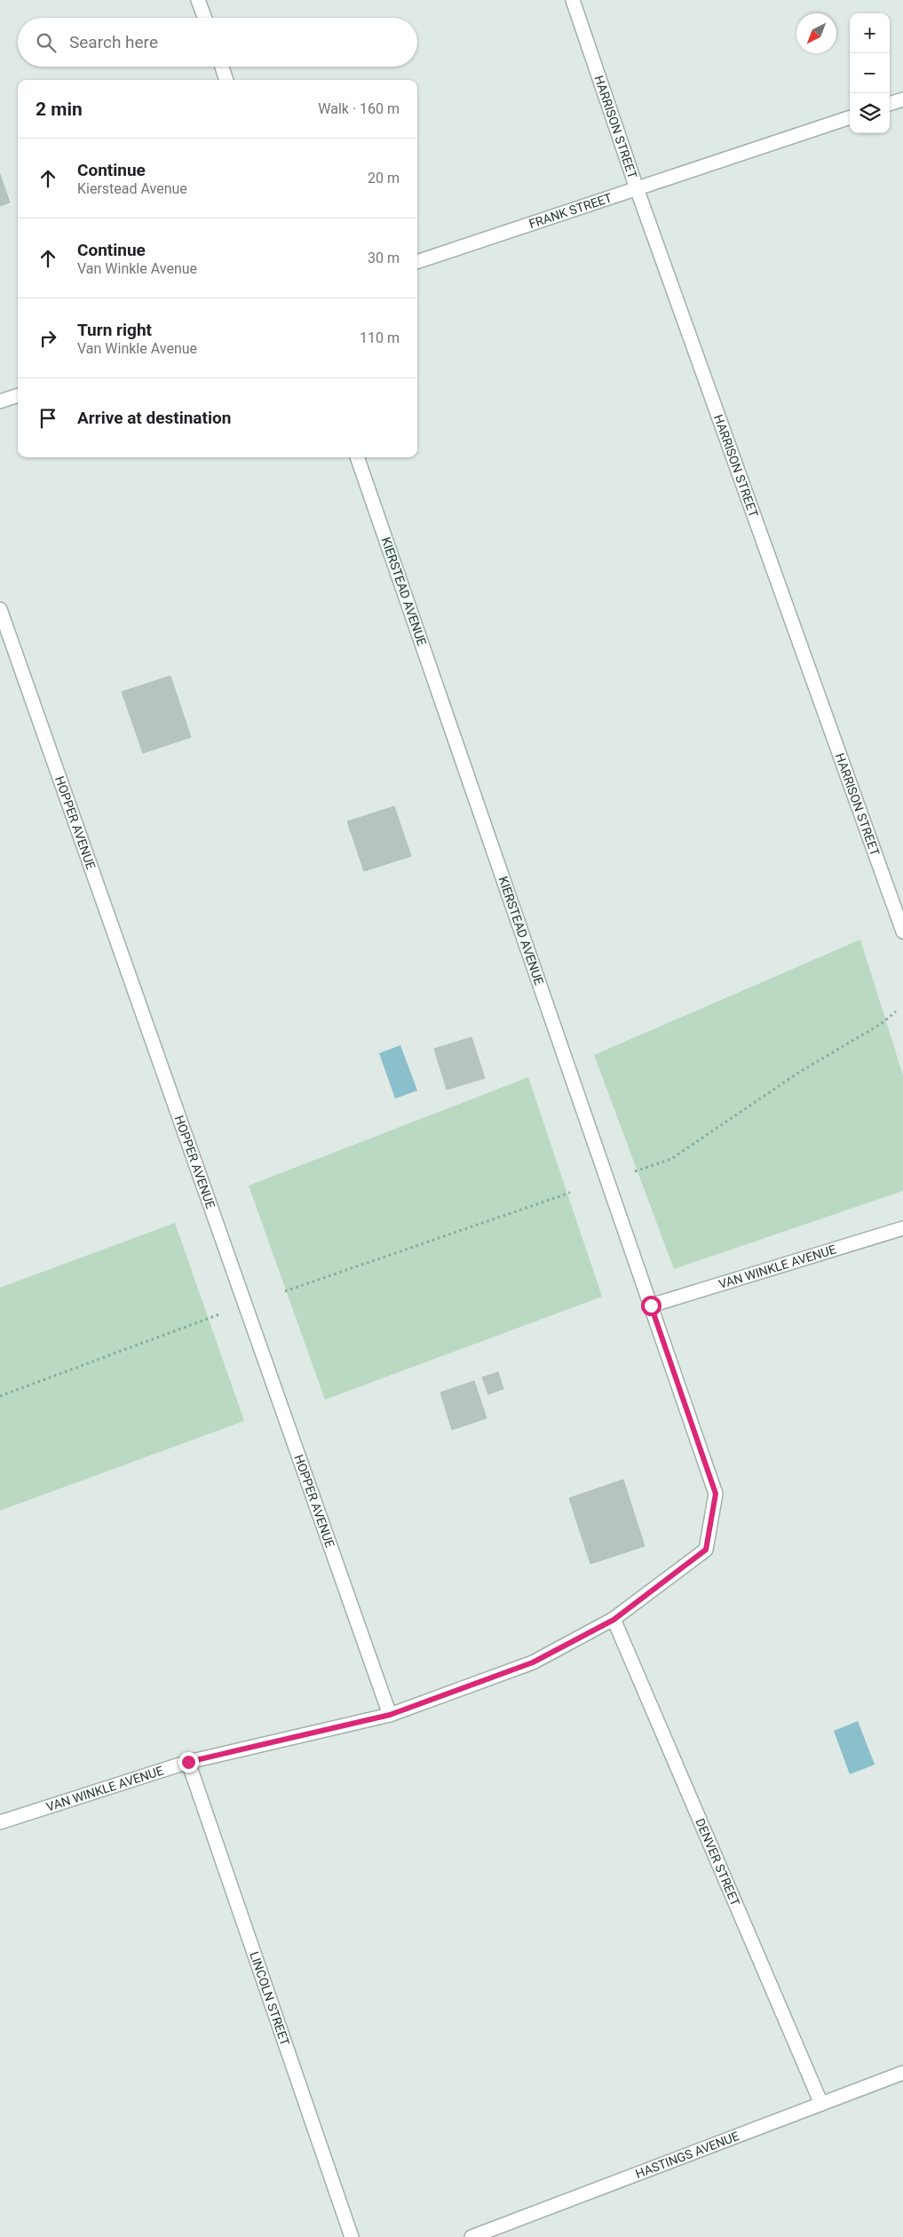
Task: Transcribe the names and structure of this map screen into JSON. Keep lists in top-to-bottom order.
{
  "streets": {
    "street": [
      "HARRISON STREET",
      "FRANK STREET",
      "KIERSTEAD AVENUE",
      "HOPPER AVENUE",
      "VAN WINKLE AVENUE",
      "DENVER STREET",
      "LINCOLN STREET",
      "HASTINGS AVENUE"
    ]
  },
  "crossings": [
    ["HARRISON STREET", "FRANK STREET"],
    ["KIERSTEAD AVENUE", "VAN WINKLE AVENUE"],
    ["HOPPER AVENUE", "VAN WINKLE AVENUE"],
    ["VAN WINKLE AVENUE", "DENVER STREET"],
    ["VAN WINKLE AVENUE", "LINCOLN STREET"],
    ["DENVER STREET", "HASTINGS AVENUE"]
  ],
  "north": "bottom left",
  "page": {
    "map_buttons": ["+", "−"],
    "search": "Search here",
    "heading": ["2 min", "Walk · 160 m"],
    "list": [
      ["Continue", "Kierstead Avenue", "20 m"],
      ["Continue", "Van Winkle Avenue", "30 m"],
      ["Turn right", "Van Winkle Avenue", "110 m"],
      "Arrive at destination"
    ]
  }
}
